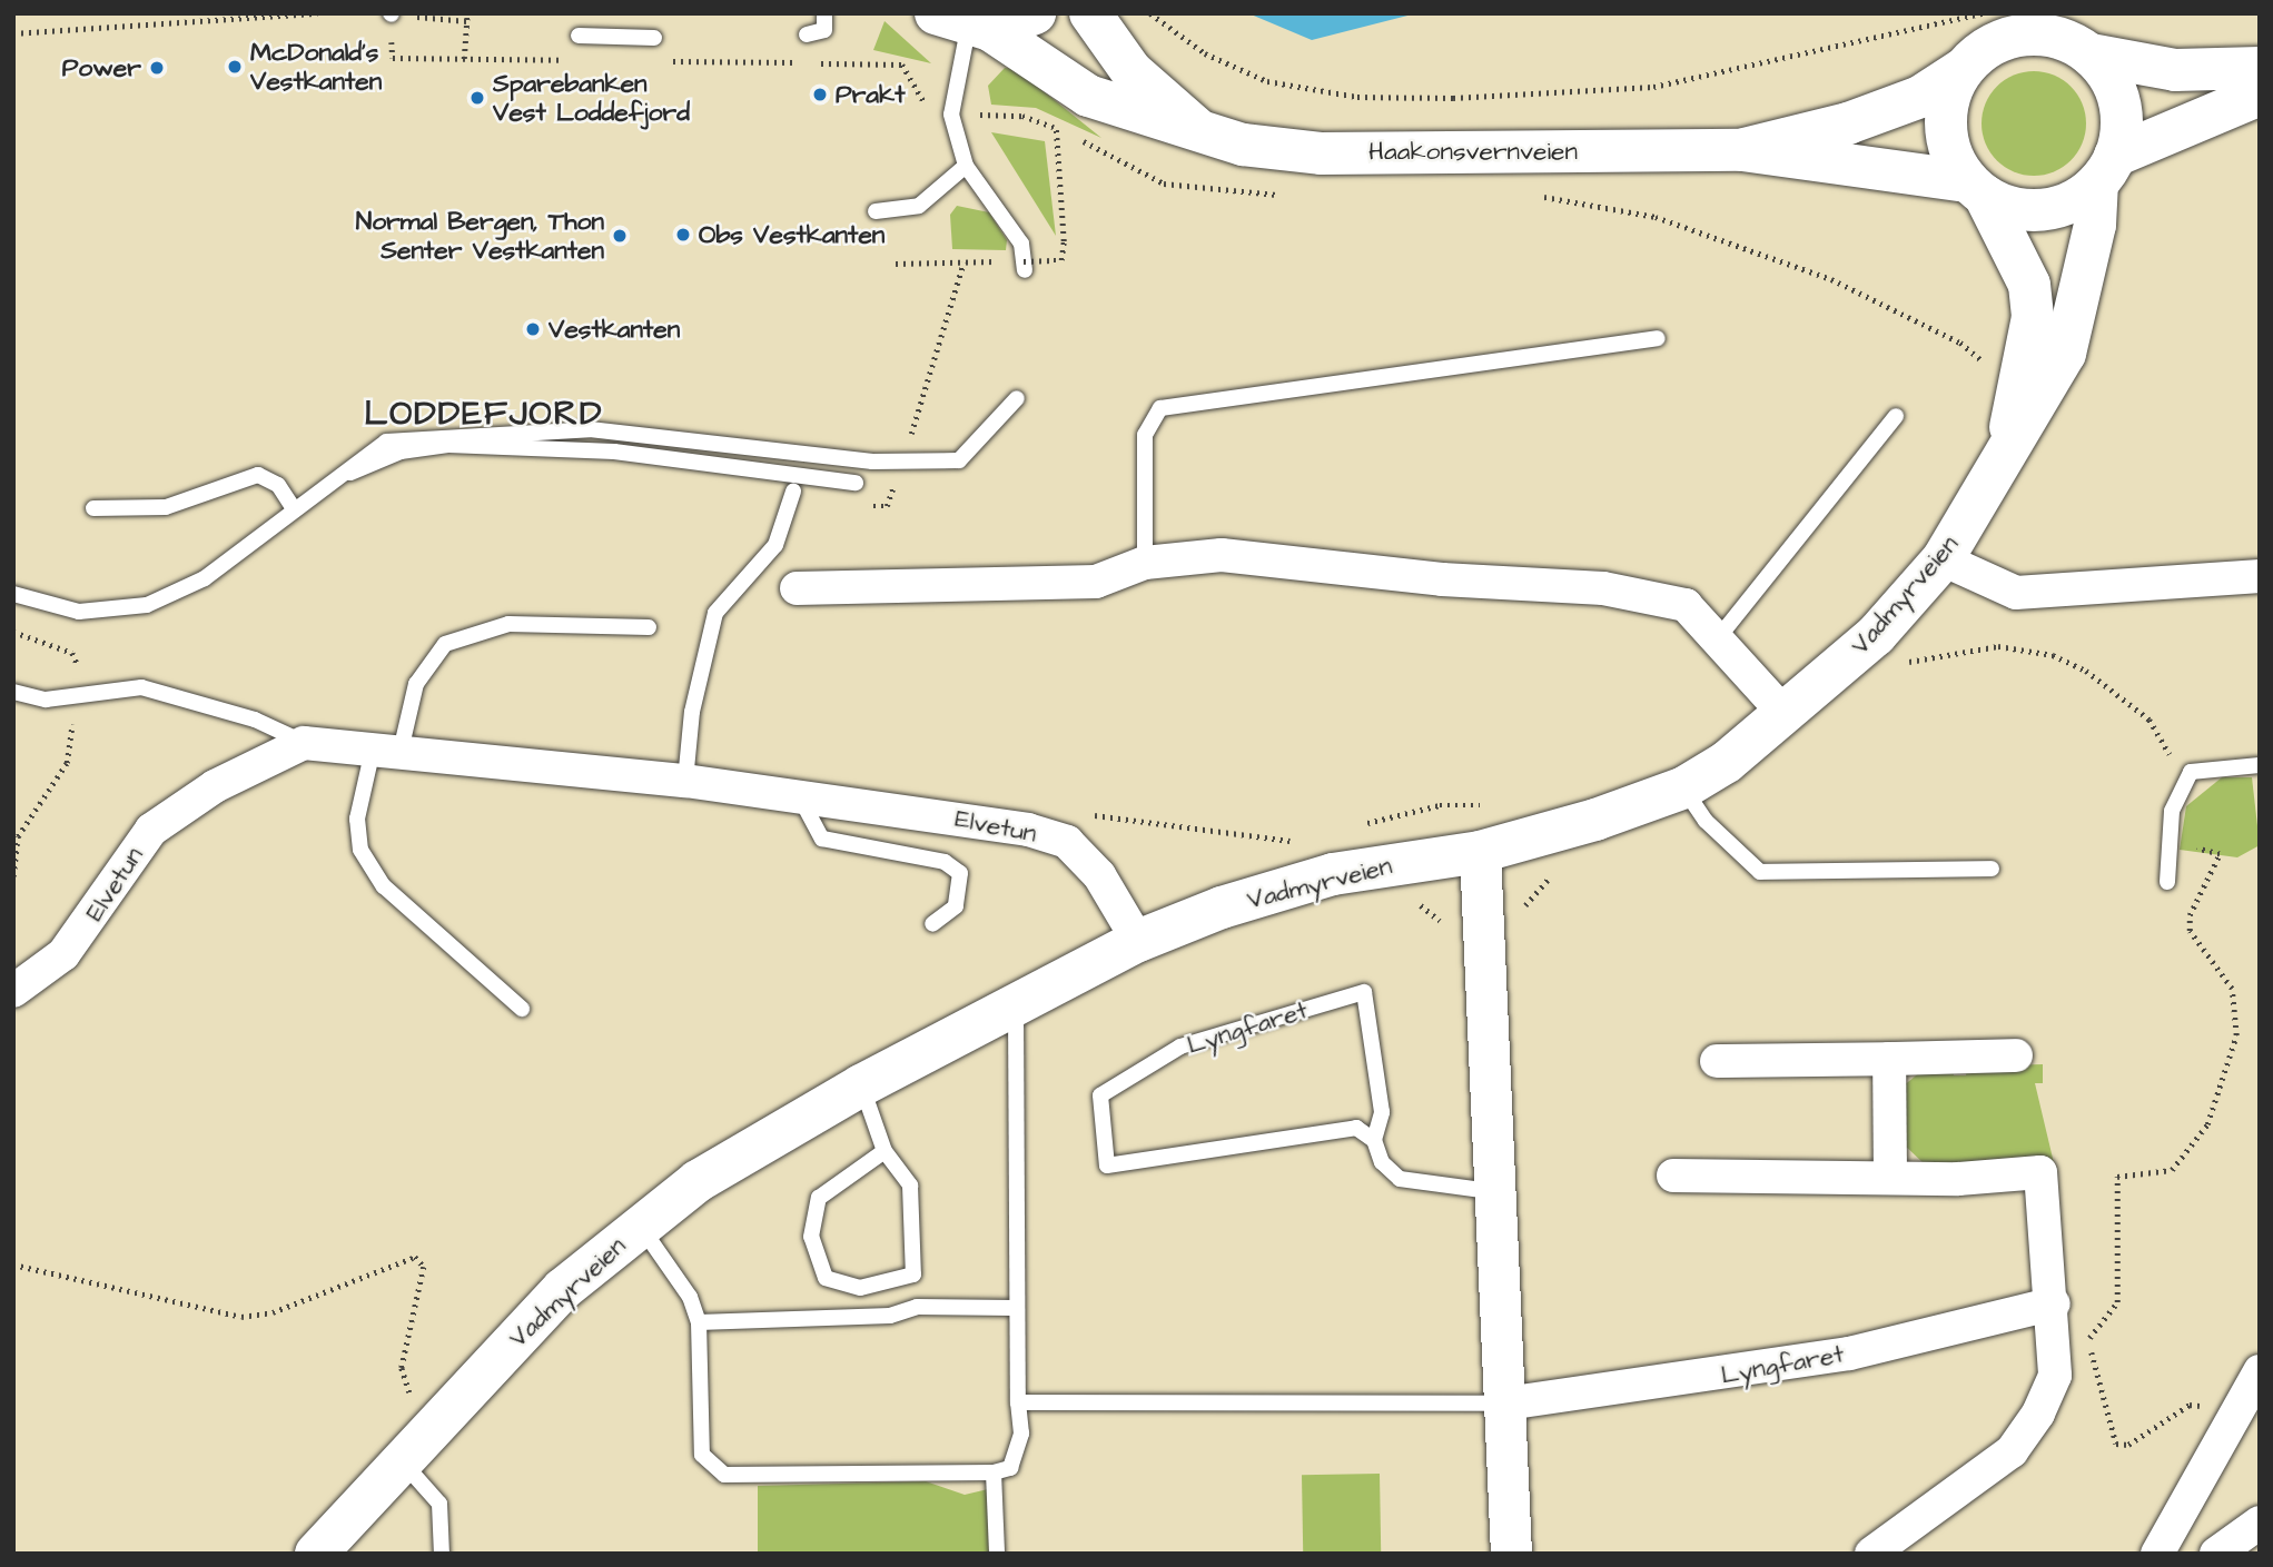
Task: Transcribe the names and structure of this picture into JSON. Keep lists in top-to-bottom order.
{
  "streets": {
    "main road": ["Haakonsvernveien", "Vadmyrveien"],
    "street": ["Elvetun", "Lyngfaret"]
  },
  "crossings": [
    ["Haakonsvernveien", "Vadmyrveien"],
    ["Vadmyrveien", "Elvetun"]
  ],
  "districts": ["LODDEFJORD"],
  "places": [
    "McDonald's Vestkanten",
    "Power",
    "Prakt",
    "Sparebanken Vest Loddefjord",
    "Obs Vestkanten",
    "Normal Bergen, Thon Senter Vestkanten",
    "Vestkanten"
  ]
}
